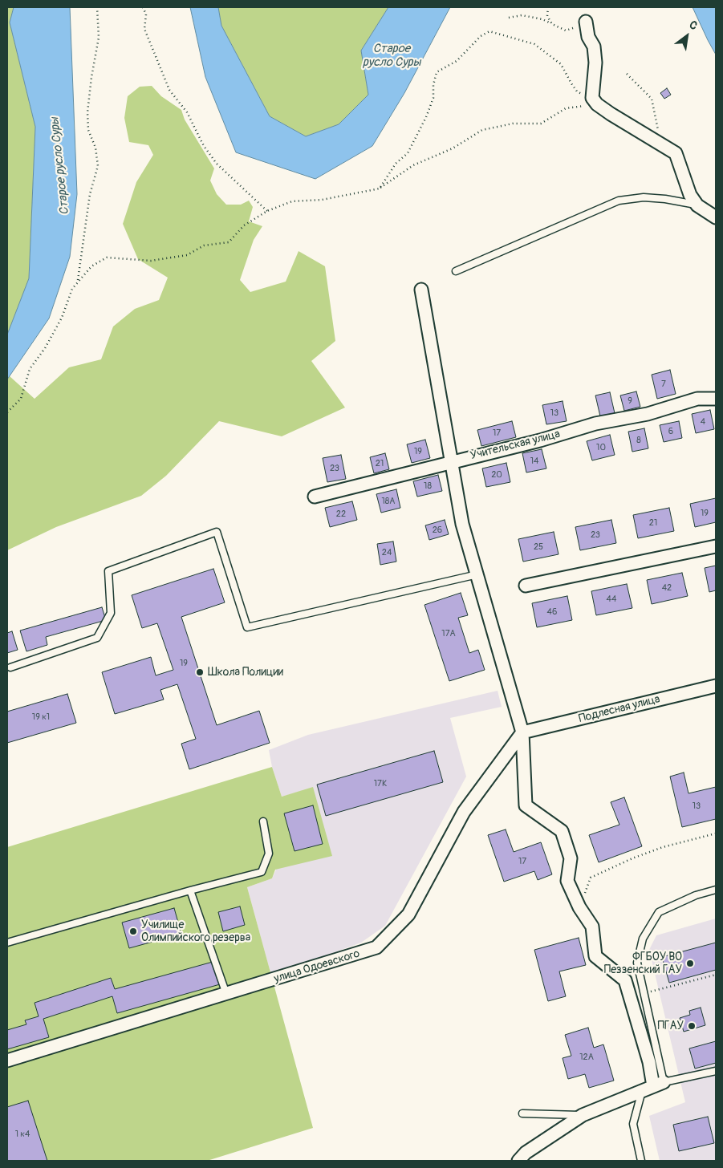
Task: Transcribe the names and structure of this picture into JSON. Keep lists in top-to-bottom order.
{
  "streets": {
    "street": ["Учительская улица", "Подлесная улица", "улица Одоевского"]
  },
  "crossings": [
    ["Подлесная улица", "улица Одоевского"]
  ],
  "water": ["Старое русло Суры"],
  "places": [
    "Школа Полиции",
    "Училище Олимпийского резерва",
    "ФГБОУ ВО Пеззенский ГАУ",
    "ПГАУ"
  ],
  "house_numbers": [
    "7",
    "9",
    "13",
    "4",
    "6",
    "17",
    "8",
    "10",
    "19",
    "14",
    "21",
    "23",
    "20",
    "18",
    "18А",
    "19",
    "22",
    "21",
    "26",
    "23",
    "25",
    "24",
    "42",
    "44",
    "46",
    "17А",
    "19",
    "19 к1",
    "17К",
    "13",
    "17",
    "12А",
    "1 к4"
  ],
  "north": "top right"
}
